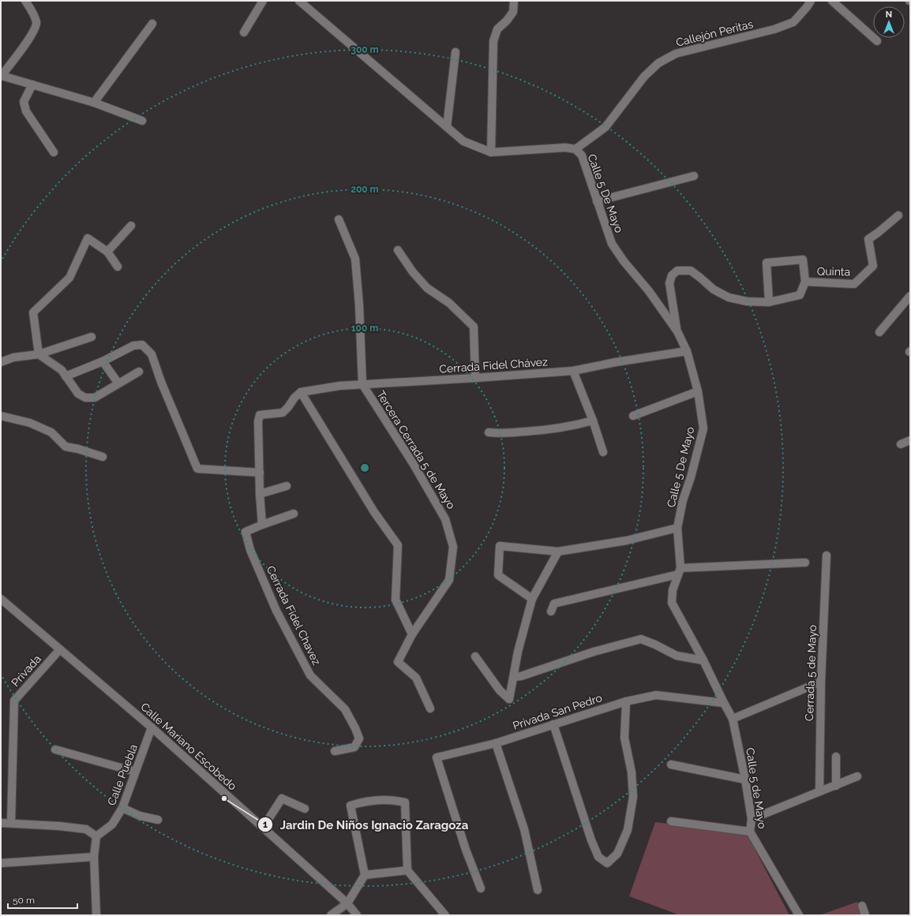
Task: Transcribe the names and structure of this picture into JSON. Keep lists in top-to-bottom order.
{
  "streets": {
    "street": [
      "Callejón Peritas",
      "Calle 5 De Mayo",
      "Quinta",
      "Cerrada Fidel Chávez",
      "Tercera Cerrada 5 de Mayo",
      "Cerrada Fidel Chavez",
      "Privada",
      "Cerrada 5 de Mayo",
      "Privada San Pedro",
      "Calle Mariano Escobedo",
      "Calle Puebla",
      "Calle 5 de Mayo"
    ]
  },
  "crossings": [
    ["Callejón Peritas", "Calle 5 De Mayo"],
    ["Calle 5 De Mayo", "Cerrada Fidel Chávez"],
    ["Calle 5 De Mayo", "Calle 5 de Mayo"],
    ["Cerrada Fidel Chávez", "Tercera Cerrada 5 de Mayo"],
    ["Privada", "Calle Mariano Escobedo"],
    ["Privada San Pedro", "Calle 5 de Mayo"],
    ["Calle Mariano Escobedo", "Calle Puebla"]
  ],
  "places": ["Jardin De Niños Ignacio Zaragoza"],
  "scale_bar": "50 m",
  "north": "top",
  "rings": ["300 m", "200 m", "100 m"]
}
